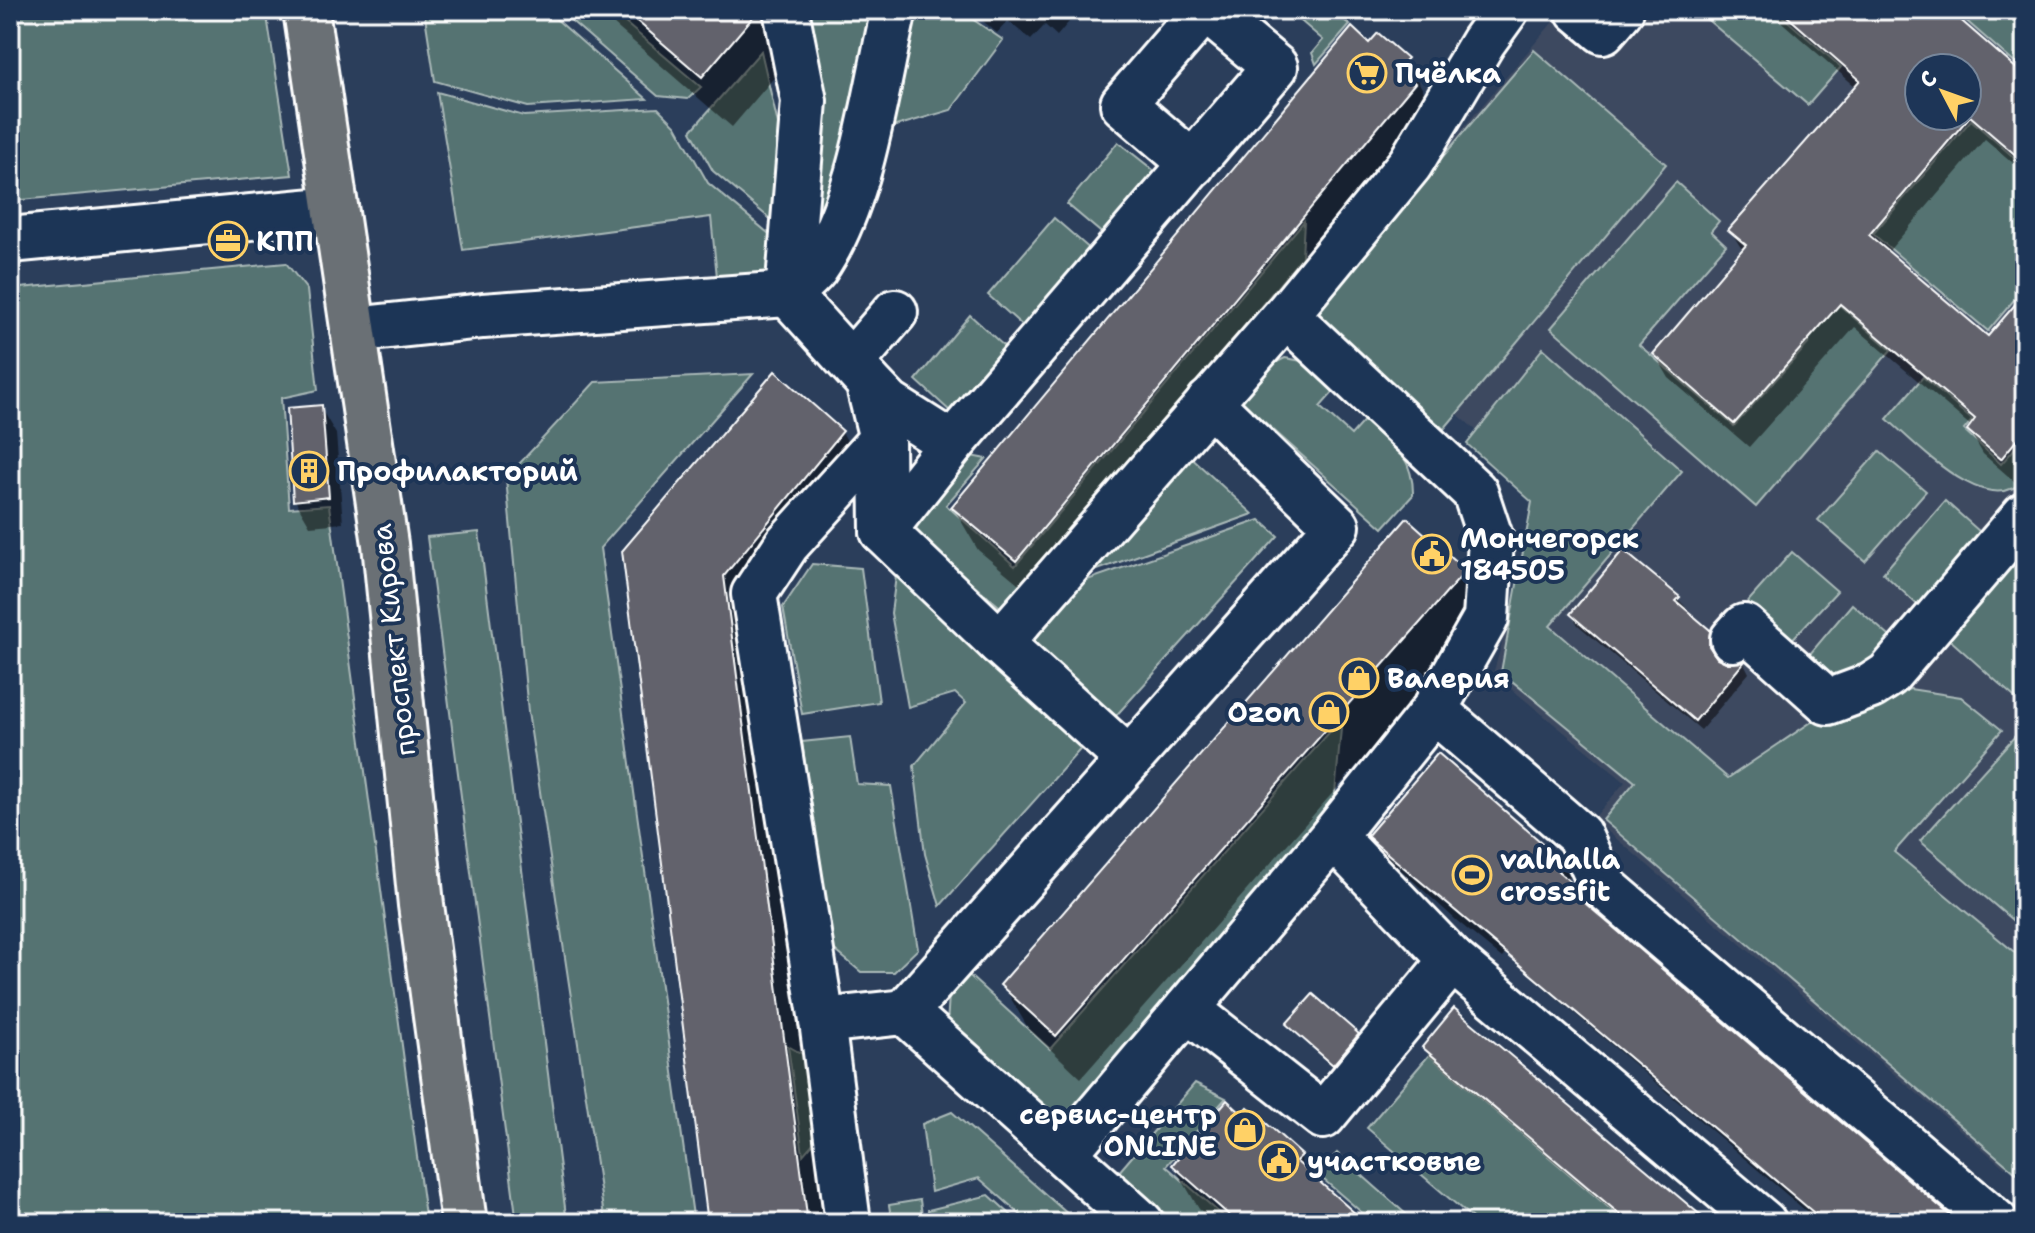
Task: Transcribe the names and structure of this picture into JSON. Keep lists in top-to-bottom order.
{
  "streets": {
    "main road": ["проспект Кирова"]
  },
  "places": {
    "supermarket": ["Пчёлка"],
    "office": ["КПП"],
    "building": ["Профилакторий"],
    "public building": ["Мончегорск 184505", "участковые"],
    "shop": ["Валерия", "Ozon", "сервис-центр ONLINE"],
    "sports": ["valhalla crossfit"]
  },
  "north": "top left"
}
